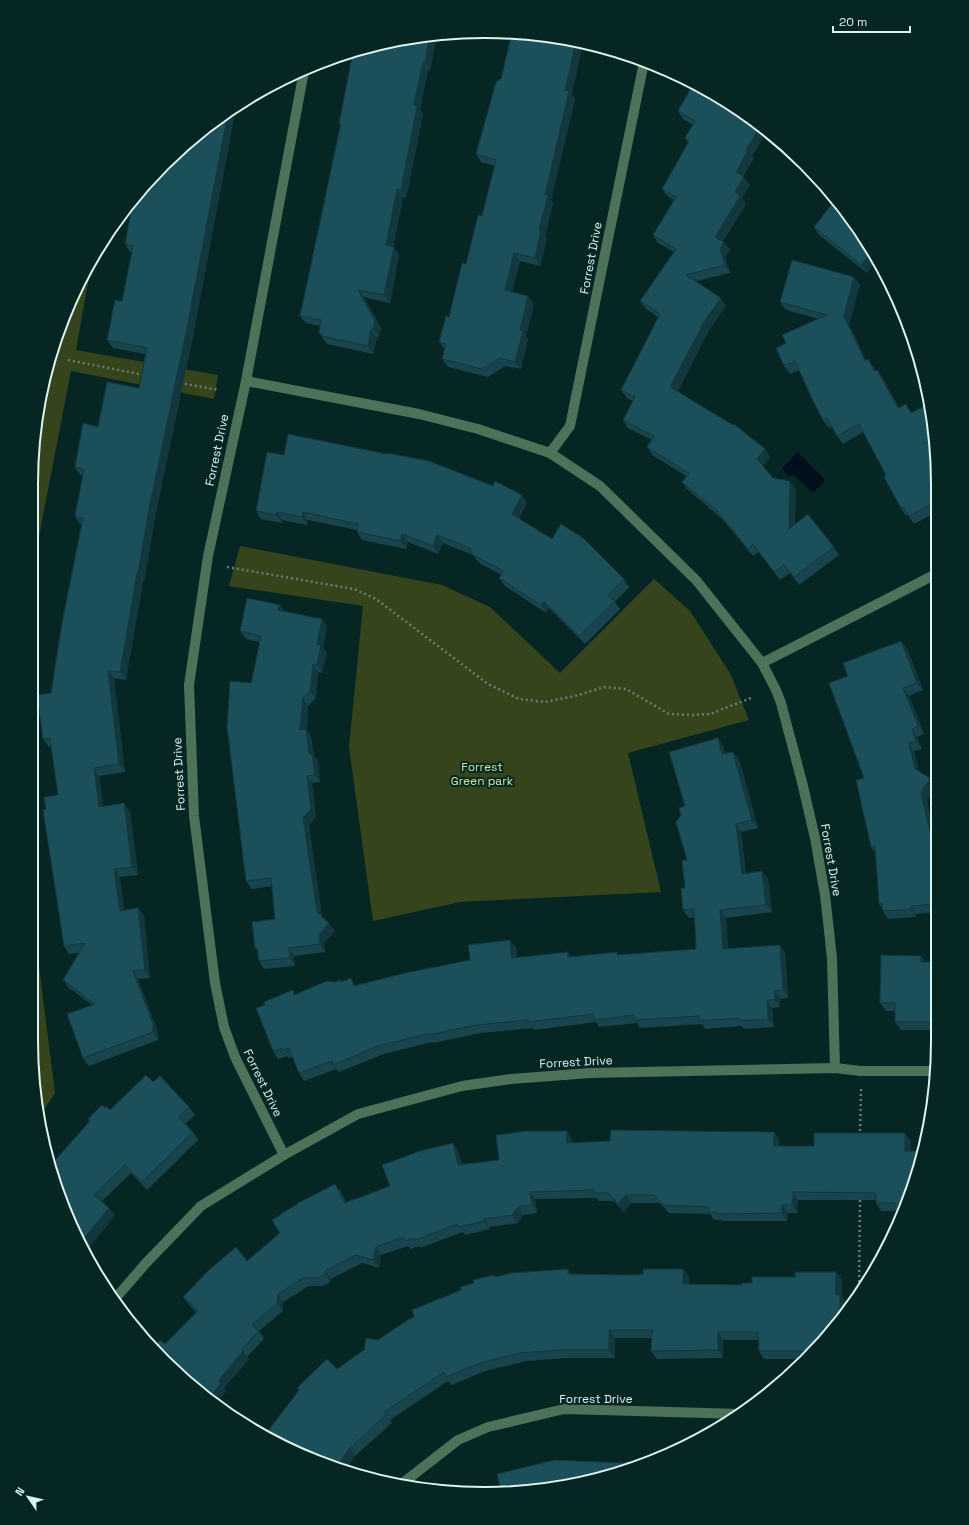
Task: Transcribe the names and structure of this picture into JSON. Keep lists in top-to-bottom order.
{
  "streets": {
    "street": ["Forrest Drive"]
  },
  "parks": ["Forrest Green park"],
  "scale_bar": "20 m",
  "north": "top left"
}
